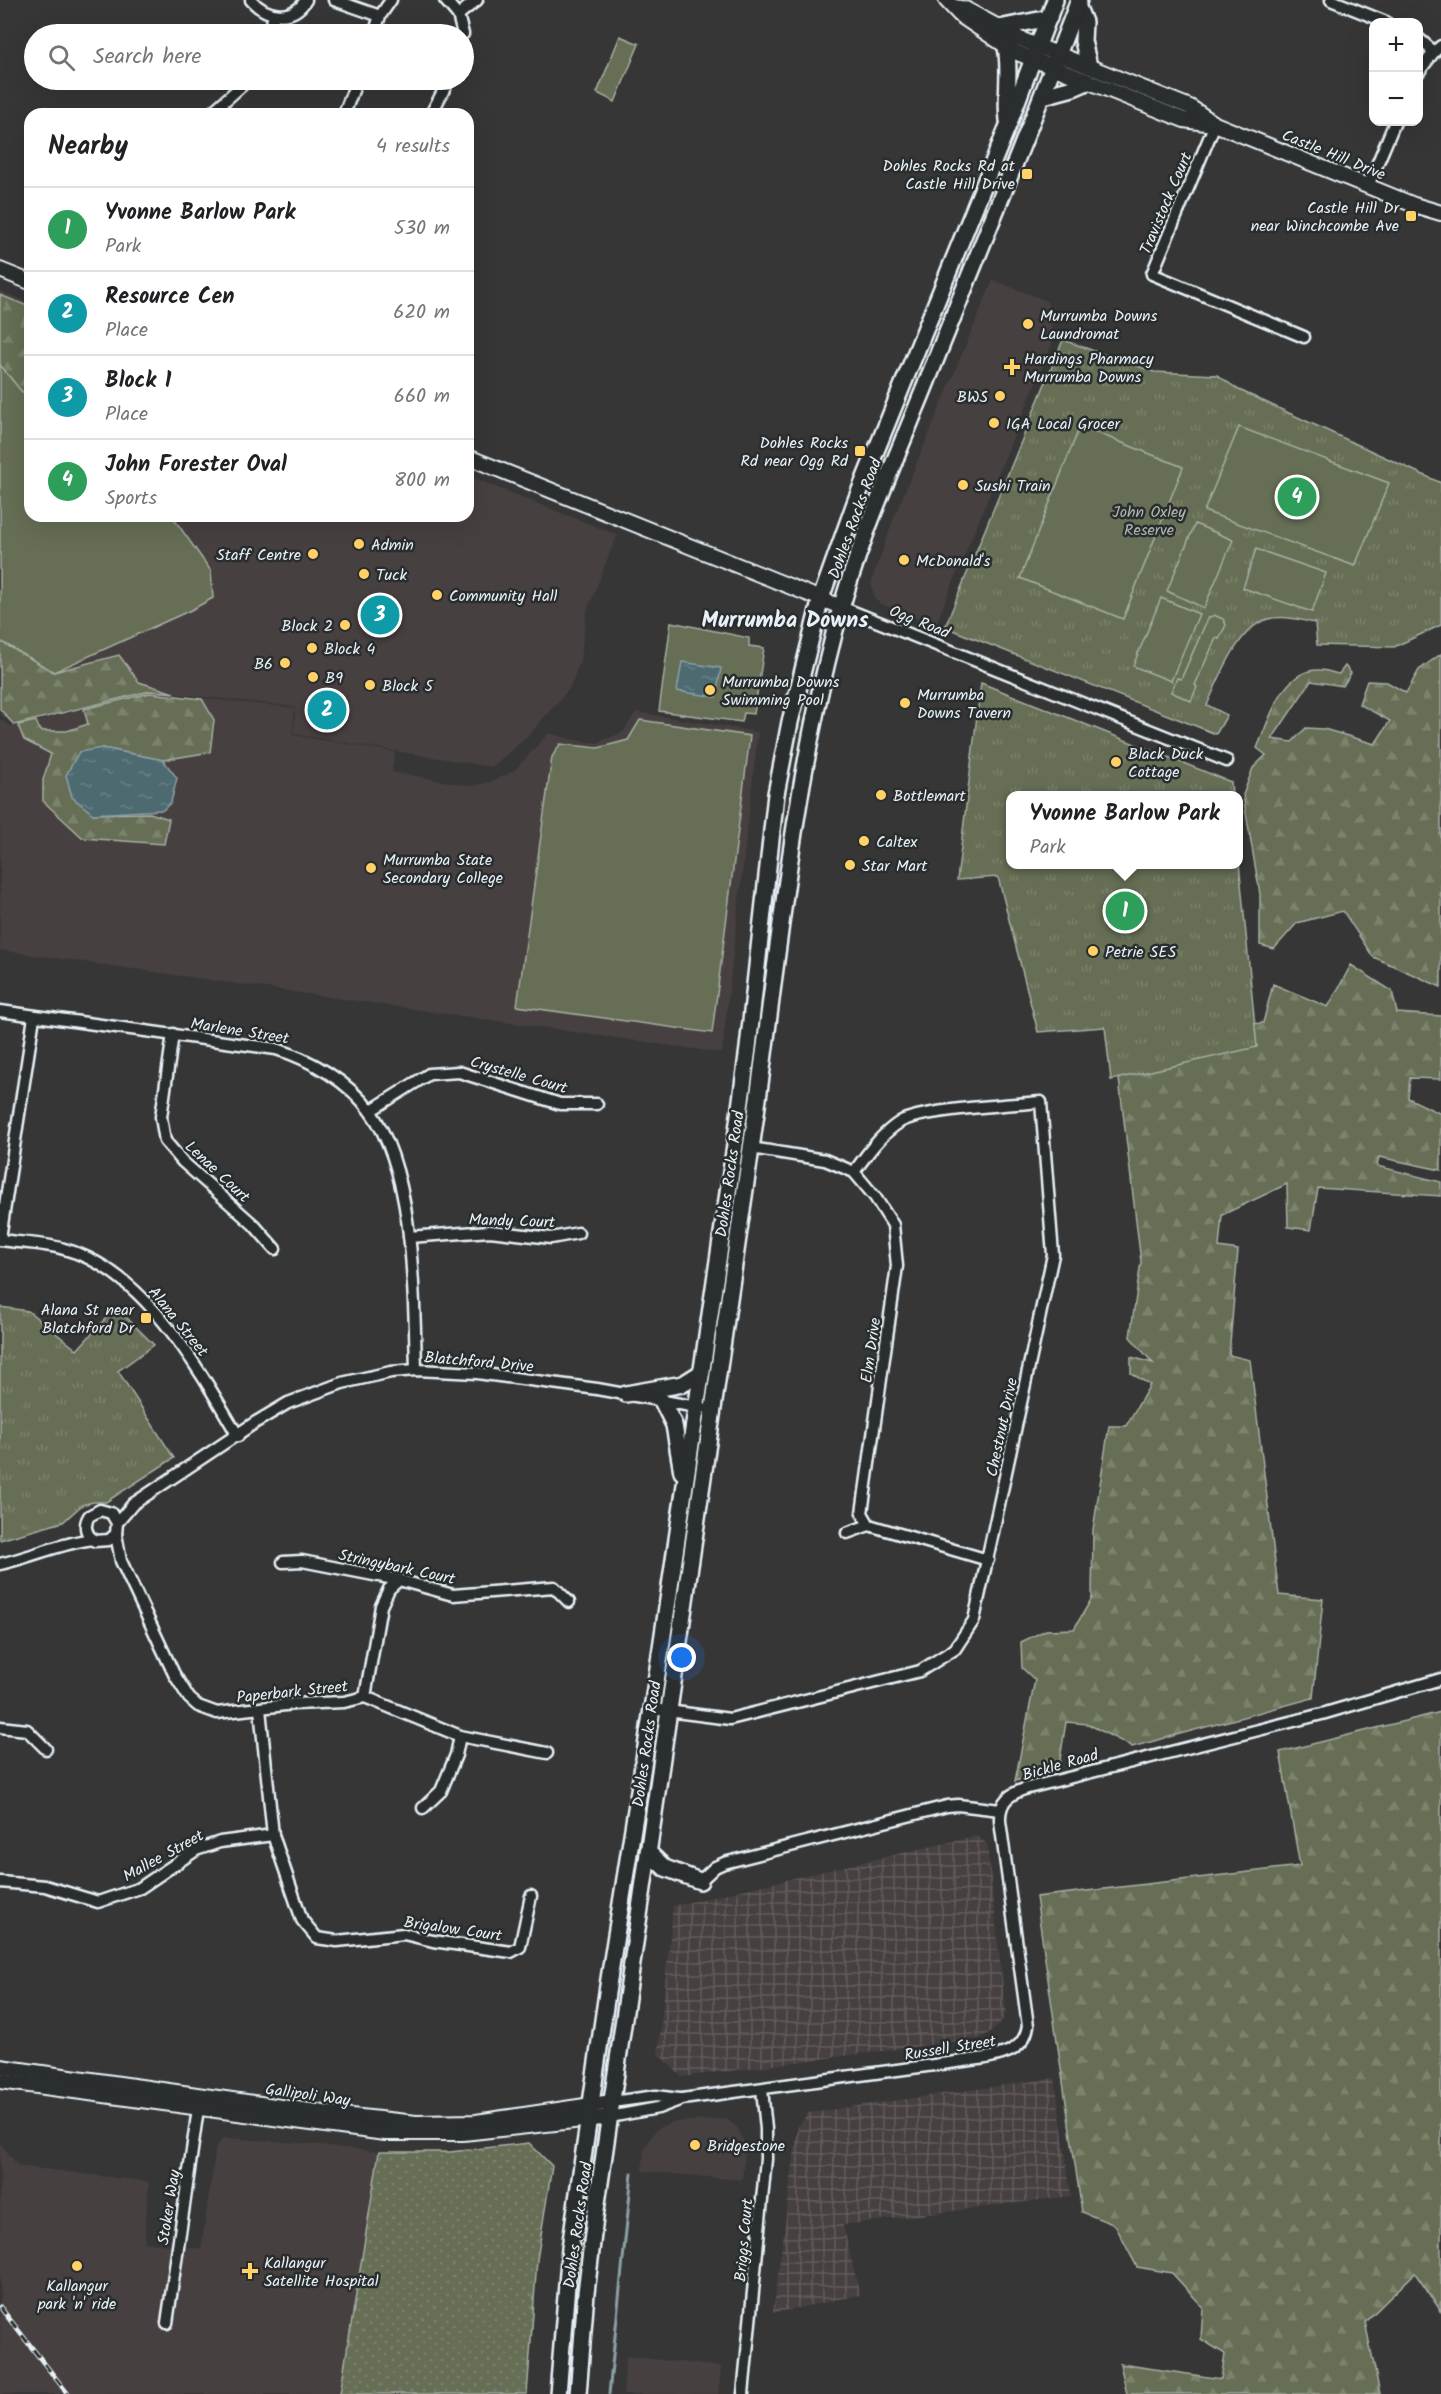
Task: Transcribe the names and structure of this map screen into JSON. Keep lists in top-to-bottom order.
{
  "streets": {
    "main road": ["Dohles Rocks Road"],
    "street": [
      "Castle Hill Drive",
      "Travistock Court",
      "Ogg Road",
      "Marlene Street",
      "Crystelle Court",
      "Lenae Court",
      "Mandy Court",
      "Alana Street",
      "Elm Drive",
      "Blatchford Drive",
      "Chestnut Drive",
      "Stringybark Court",
      "Paperbark Street",
      "Bickle Road",
      "Mallee Street",
      "Brigalow Court",
      "Russell Street",
      "Gallipoli Way",
      "Stoker Way",
      "Briggs Court"
    ]
  },
  "crossings": [
    ["Castle Hill Drive", "Travistock Court"],
    ["Castle Hill Drive", "Dohles Rocks Road"],
    ["Dohles Rocks Road", "Ogg Road"],
    ["Dohles Rocks Road", "Elm Drive"],
    ["Dohles Rocks Road", "Blatchford Drive"],
    ["Dohles Rocks Road", "Chestnut Drive"],
    ["Dohles Rocks Road", "Russell Street"],
    ["Dohles Rocks Road", "Gallipoli Way"],
    ["Marlene Street", "Crystelle Court"],
    ["Marlene Street", "Lenae Court"],
    ["Marlene Street", "Mandy Court"],
    ["Marlene Street", "Blatchford Drive"],
    ["Alana Street", "Blatchford Drive"],
    ["Elm Drive", "Chestnut Drive"],
    ["Blatchford Drive", "Paperbark Street"],
    ["Paperbark Street", "Brigalow Court"],
    ["Bickle Road", "Russell Street"],
    ["Mallee Street", "Brigalow Court"],
    ["Russell Street", "Gallipoli Way"],
    ["Russell Street", "Briggs Court"],
    ["Gallipoli Way", "Stoker Way"]
  ],
  "districts": ["Murrumba Downs"],
  "parks": ["John Oxley Reserve"],
  "places": {
    "transit": [
      "Dohles Rocks Rd at Castle Hill Drive",
      "Castle Hill Dr near Winchcombe Ave",
      "Dohles Rocks Rd near Ogg Rd",
      "Alana St near Blatchford Dr"
    ],
    "other": [
      "Murrumba Downs Laundromat",
      "BWS",
      "IGA Local Grocer",
      "Sushi Train",
      "Admin",
      "Staff Centre",
      "McDonald's",
      "Tuck",
      "Community Hall",
      "Block 2",
      "Block 4",
      "B6",
      "B9",
      "Block 5",
      "Murrumba Downs Swimming Pool",
      "Murrumba Downs Tavern",
      "Black Duck Cottage",
      "Bottlemart",
      "Caltex",
      "Star Mart",
      "Murrumba State Secondary College",
      "Petrie SES",
      "Bridgestone",
      "Kallangur park 'n' ride"
    ],
    "health": ["Hardings Pharmacy Murrumba Downs", "Kallangur Satellite Hospital"]
  },
  "page": {
    "map_buttons": ["+", "−"],
    "search": "Search here",
    "heading": ["Nearby", "4 results"],
    "list": [
      {
        "mark": "1",
        "name": "Yvonne Barlow Park",
        "note": "Park",
        "value": "530 m"
      },
      {
        "mark": "2",
        "name": "Resource Cen",
        "note": "Place",
        "value": "620 m"
      },
      {
        "mark": "3",
        "name": "Block 1",
        "note": "Place",
        "value": "660 m"
      },
      {
        "mark": "4",
        "name": "John Forester Oval",
        "note": "Sports",
        "value": "800 m"
      }
    ],
    "pins": [
      "4",
      "3",
      "2",
      "1"
    ],
    "popup": ["Yvonne Barlow Park", "Park"]
  }
}
